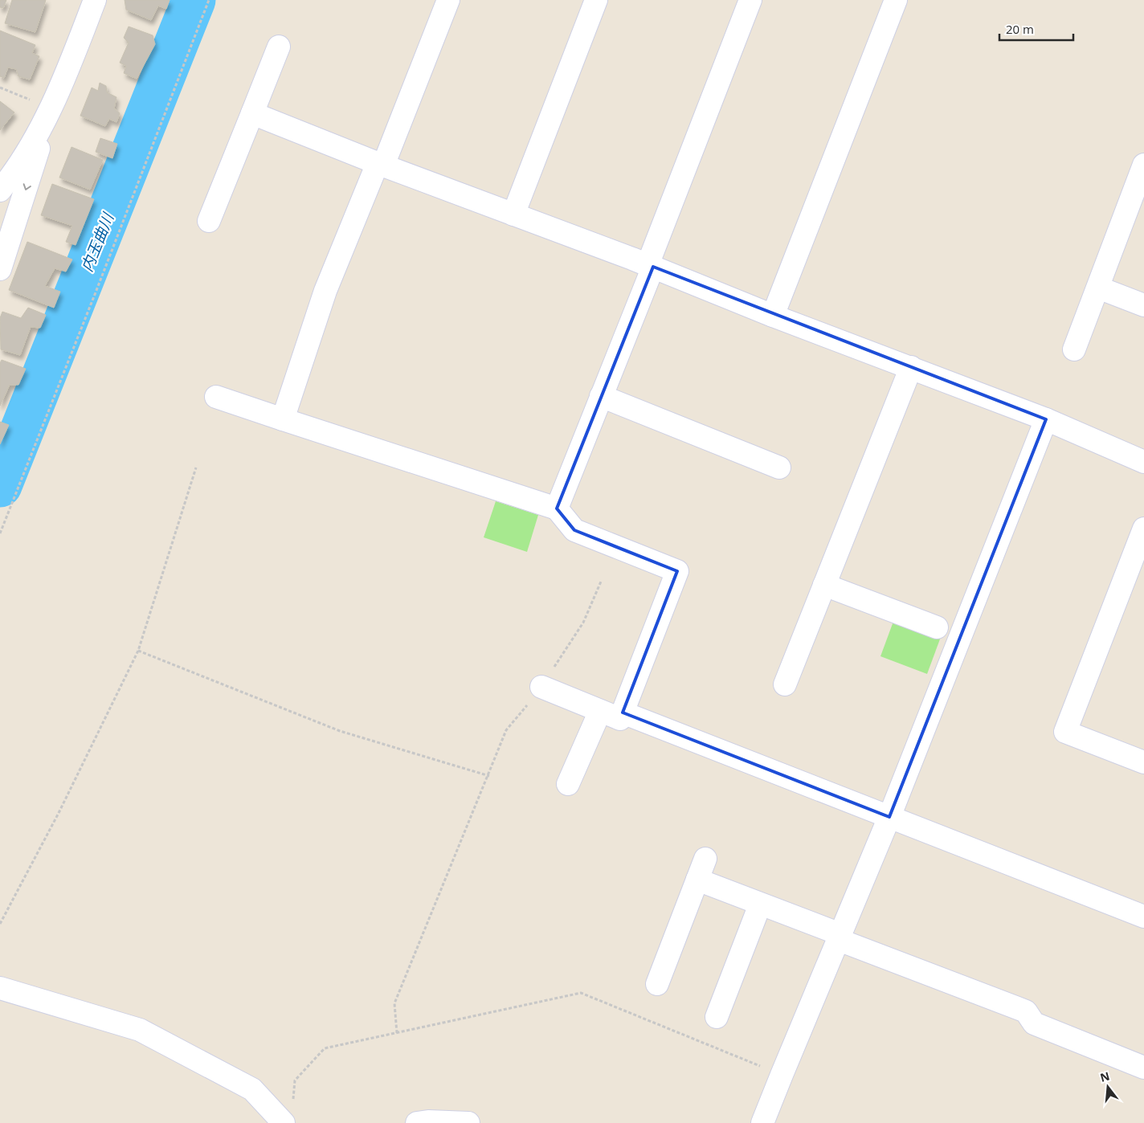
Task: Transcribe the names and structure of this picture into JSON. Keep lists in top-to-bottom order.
{
  "water": ["内玉曲川"],
  "scale_bar": "20 m",
  "north": "top"
}
